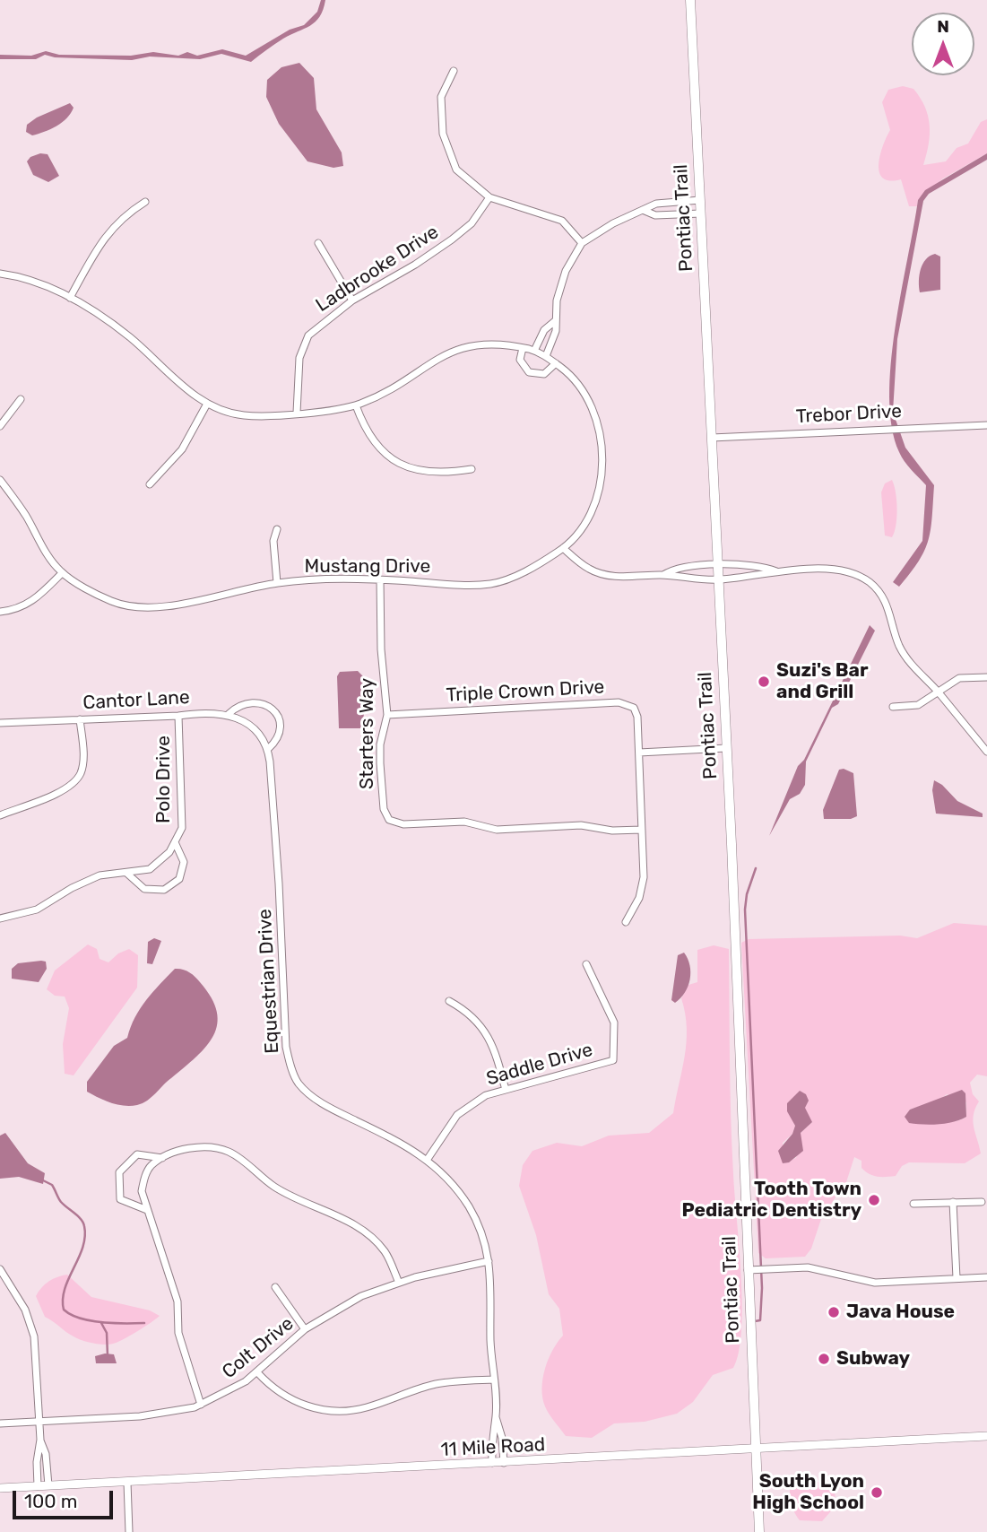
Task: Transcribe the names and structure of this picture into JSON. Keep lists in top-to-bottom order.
{
  "streets": {
    "main road": ["Pontiac Trail"],
    "street": [
      "Ladbrooke Drive",
      "Trebor Drive",
      "Mustang Drive",
      "Triple Crown Drive",
      "Cantor Lane",
      "Starters Way",
      "Polo Drive",
      "Equestrian Drive",
      "Saddle Drive",
      "Colt Drive",
      "11 Mile Road"
    ]
  },
  "crossings": [
    ["Pontiac Trail", "Trebor Drive"],
    ["Pontiac Trail", "11 Mile Road"],
    ["Mustang Drive", "Starters Way"],
    ["Triple Crown Drive", "Starters Way"],
    ["Cantor Lane", "Polo Drive"],
    ["Cantor Lane", "Equestrian Drive"],
    ["Equestrian Drive", "Saddle Drive"],
    ["Equestrian Drive", "Colt Drive"],
    ["Equestrian Drive", "11 Mile Road"]
  ],
  "places": [
    "Suzi's Bar and Grill",
    "Tooth Town Pediatric Dentistry",
    "Java House",
    "Subway",
    "South Lyon High School"
  ],
  "scale_bar": "100 m",
  "north": "top"
}
